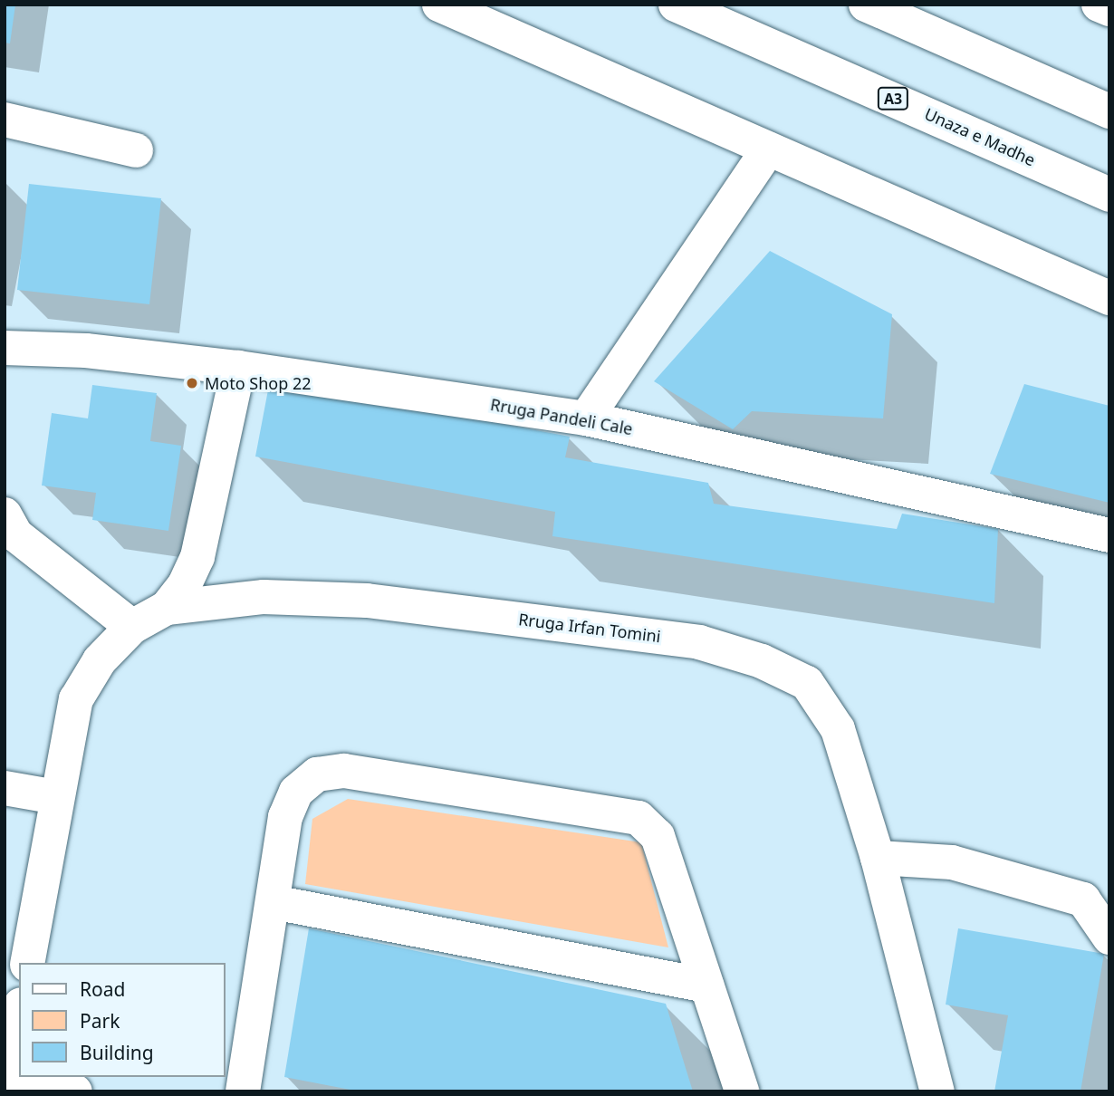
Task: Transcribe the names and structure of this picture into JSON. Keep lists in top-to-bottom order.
{
  "streets": {
    "main road": [
      "A3",
      "Unaza e Madhe",
      "Rruga Pandeli Cale",
      "Rruga Irfan Tomini"
    ]
  },
  "places": ["Moto Shop 22"],
  "legend": ["Road", "Park", "Building"]
}
